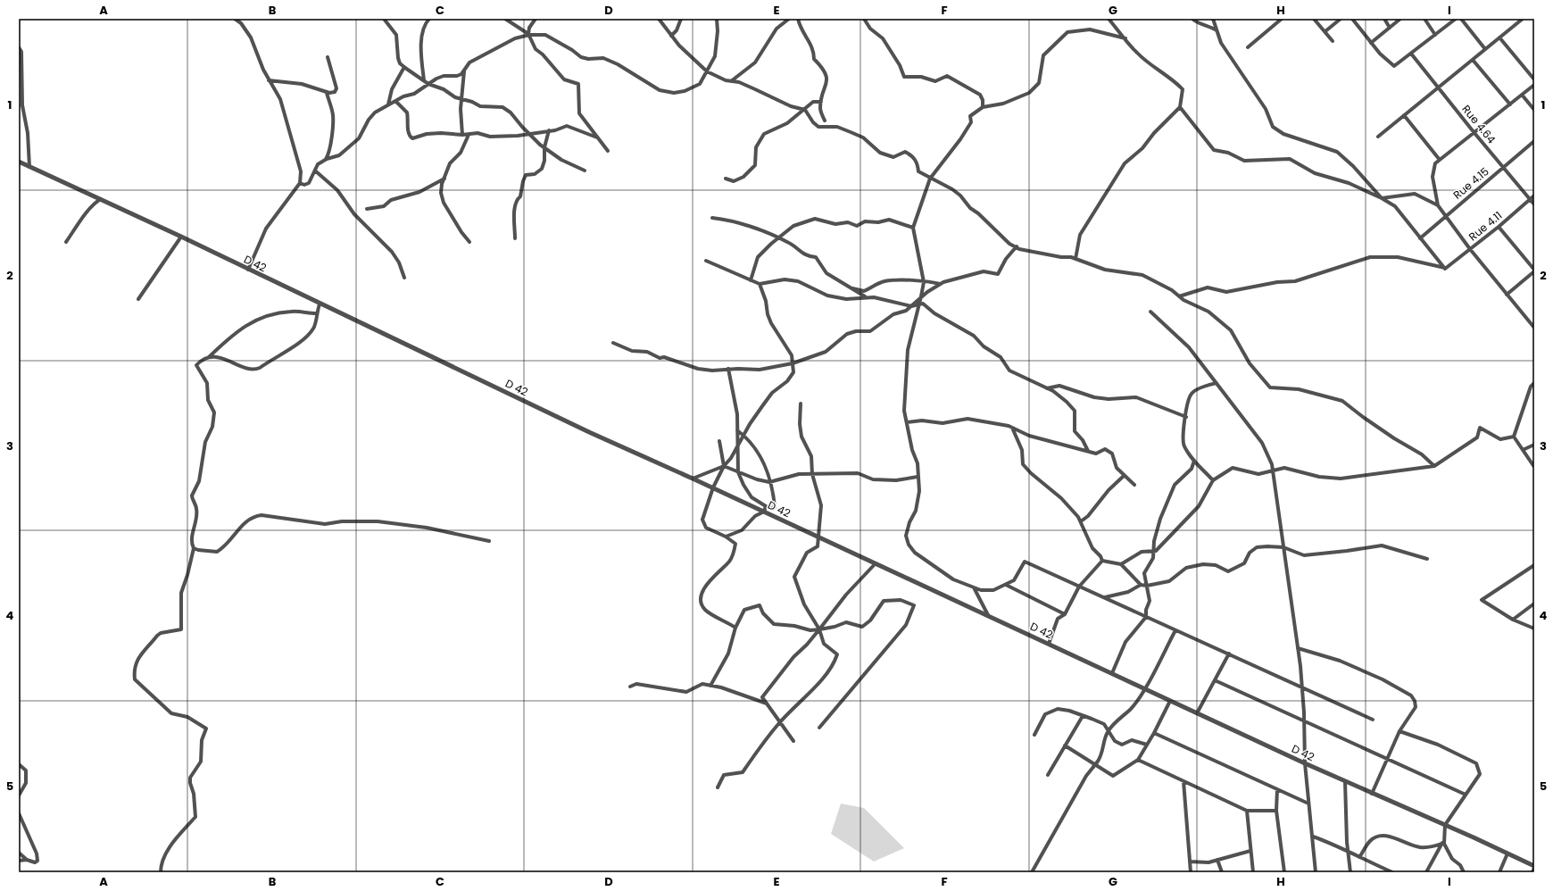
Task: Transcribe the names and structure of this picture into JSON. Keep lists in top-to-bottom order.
{
  "streets": {
    "street": [
      "Rue 4.64",
      "Rue 4.15",
      "Rue 4.11",
      "D 42"
    ]
  },
  "crossings": [
    ["Rue 4.64", "Rue 4.15"],
    ["Rue 4.64", "Rue 4.11"]
  ],
  "grid": {
    "columns": [
      "A",
      "B",
      "C",
      "D",
      "E",
      "F",
      "G",
      "H",
      "I"
    ],
    "rows": [
      "1",
      "2",
      "3",
      "4",
      "5"
    ]
  }
}
